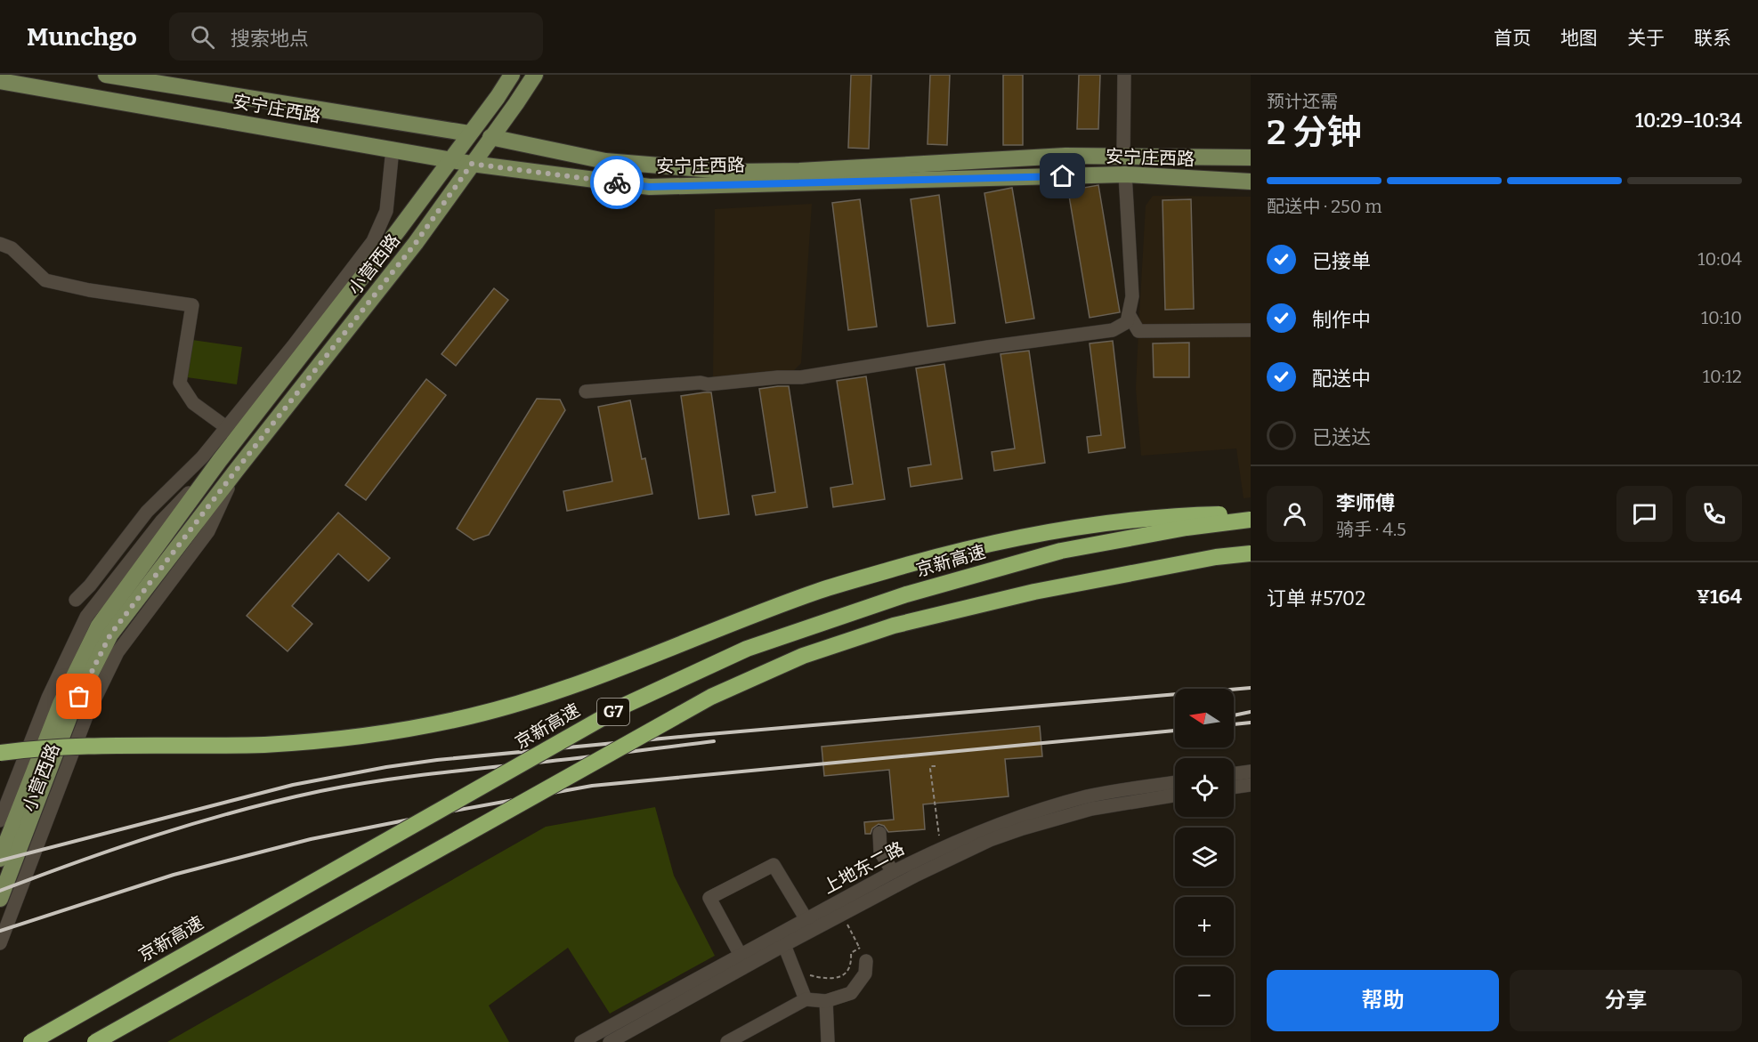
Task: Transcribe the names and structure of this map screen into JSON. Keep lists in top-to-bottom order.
{
  "streets": {
    "highway": ["京新高速", "G7"],
    "main road": ["安宁庄西路", "小营西路"],
    "street": ["上地东二路"]
  },
  "crossings": [
    ["安宁庄西路", "小营西路"]
  ],
  "north": "left",
  "page": {
    "header": "Munchgo",
    "search": "搜索地点",
    "nav": [
      "首页",
      "地图",
      "关于",
      "联系"
    ],
    "heading": ["2 分钟", "预计还需", "10:29–10:34"],
    "panel": [
      "李师傅",
      "骑手 · 4.5",
      "订单 #5702",
      "¥164"
    ],
    "bar": "配送中 · 250 m",
    "list": [
      ["已接单", "10:04"],
      ["制作中", "10:10"],
      ["配送中", "10:12"],
      "已送达"
    ],
    "map_buttons": ["+", "−"],
    "buttons": ["帮助", "分享"]
  }
}
